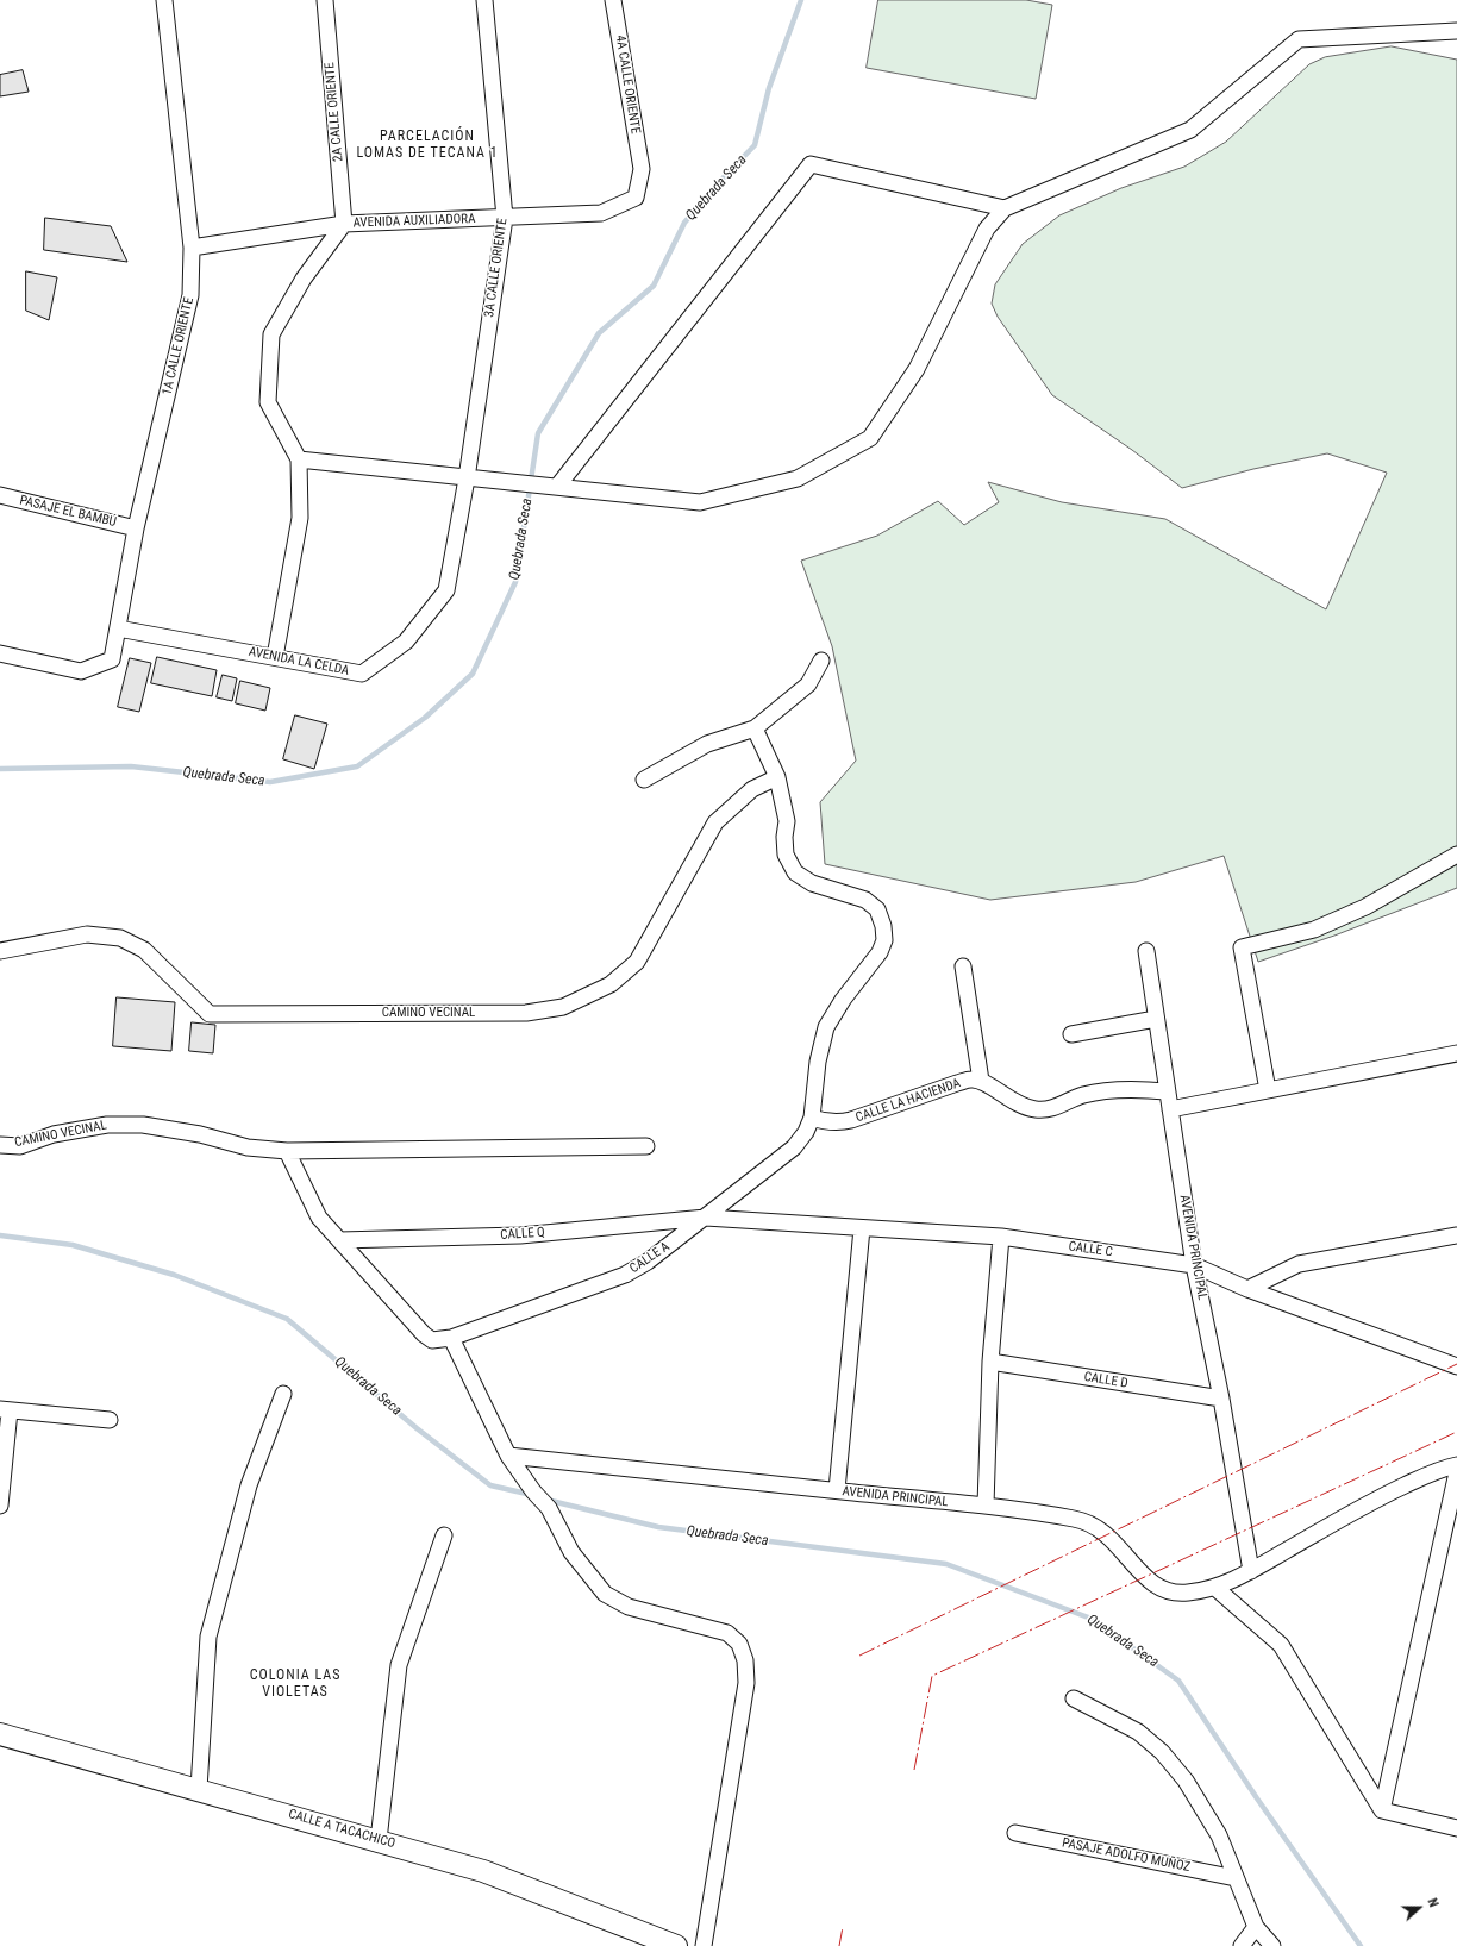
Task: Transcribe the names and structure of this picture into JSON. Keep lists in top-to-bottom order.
{
  "streets": {
    "main road": ["CALLE A TACACHICO"],
    "street": [
      "4A CALLE ORIENTE",
      "2A CALLE ORIENTE",
      "AVENIDA AUXILIADORA",
      "3A CALLE ORIENTE",
      "1A CALLE ORIENTE",
      "PASAJE EL BAMBÚ",
      "AVENIDA LA CELDA",
      "CAMINO VECINAL",
      "CALLE LA HACIENDA",
      "CALLE Q",
      "AVENIDA PRINCIPAL",
      "CALLE C",
      "CALLE A",
      "CALLE D",
      "PASAJE ADOLFO MUÑOZ"
    ]
  },
  "crossings": [
    ["4A CALLE ORIENTE", "AVENIDA AUXILIADORA"],
    ["2A CALLE ORIENTE", "AVENIDA AUXILIADORA"],
    ["AVENIDA AUXILIADORA", "3A CALLE ORIENTE"],
    ["AVENIDA AUXILIADORA", "1A CALLE ORIENTE"],
    ["3A CALLE ORIENTE", "AVENIDA LA CELDA"],
    ["1A CALLE ORIENTE", "PASAJE EL BAMBÚ"],
    ["1A CALLE ORIENTE", "AVENIDA LA CELDA"],
    ["CALLE LA HACIENDA", "CALLE A"],
    ["CALLE Q", "CALLE C"],
    ["CALLE Q", "CALLE A"],
    ["AVENIDA PRINCIPAL", "CALLE C"],
    ["AVENIDA PRINCIPAL", "CALLE D"],
    ["CALLE C", "CALLE A"]
  ],
  "districts": ["PARCELACIÓN LOMAS DE TECANA 1", "COLONIA LAS VIOLETAS"],
  "water": ["Quebrada Seca"],
  "north": "right"
}
